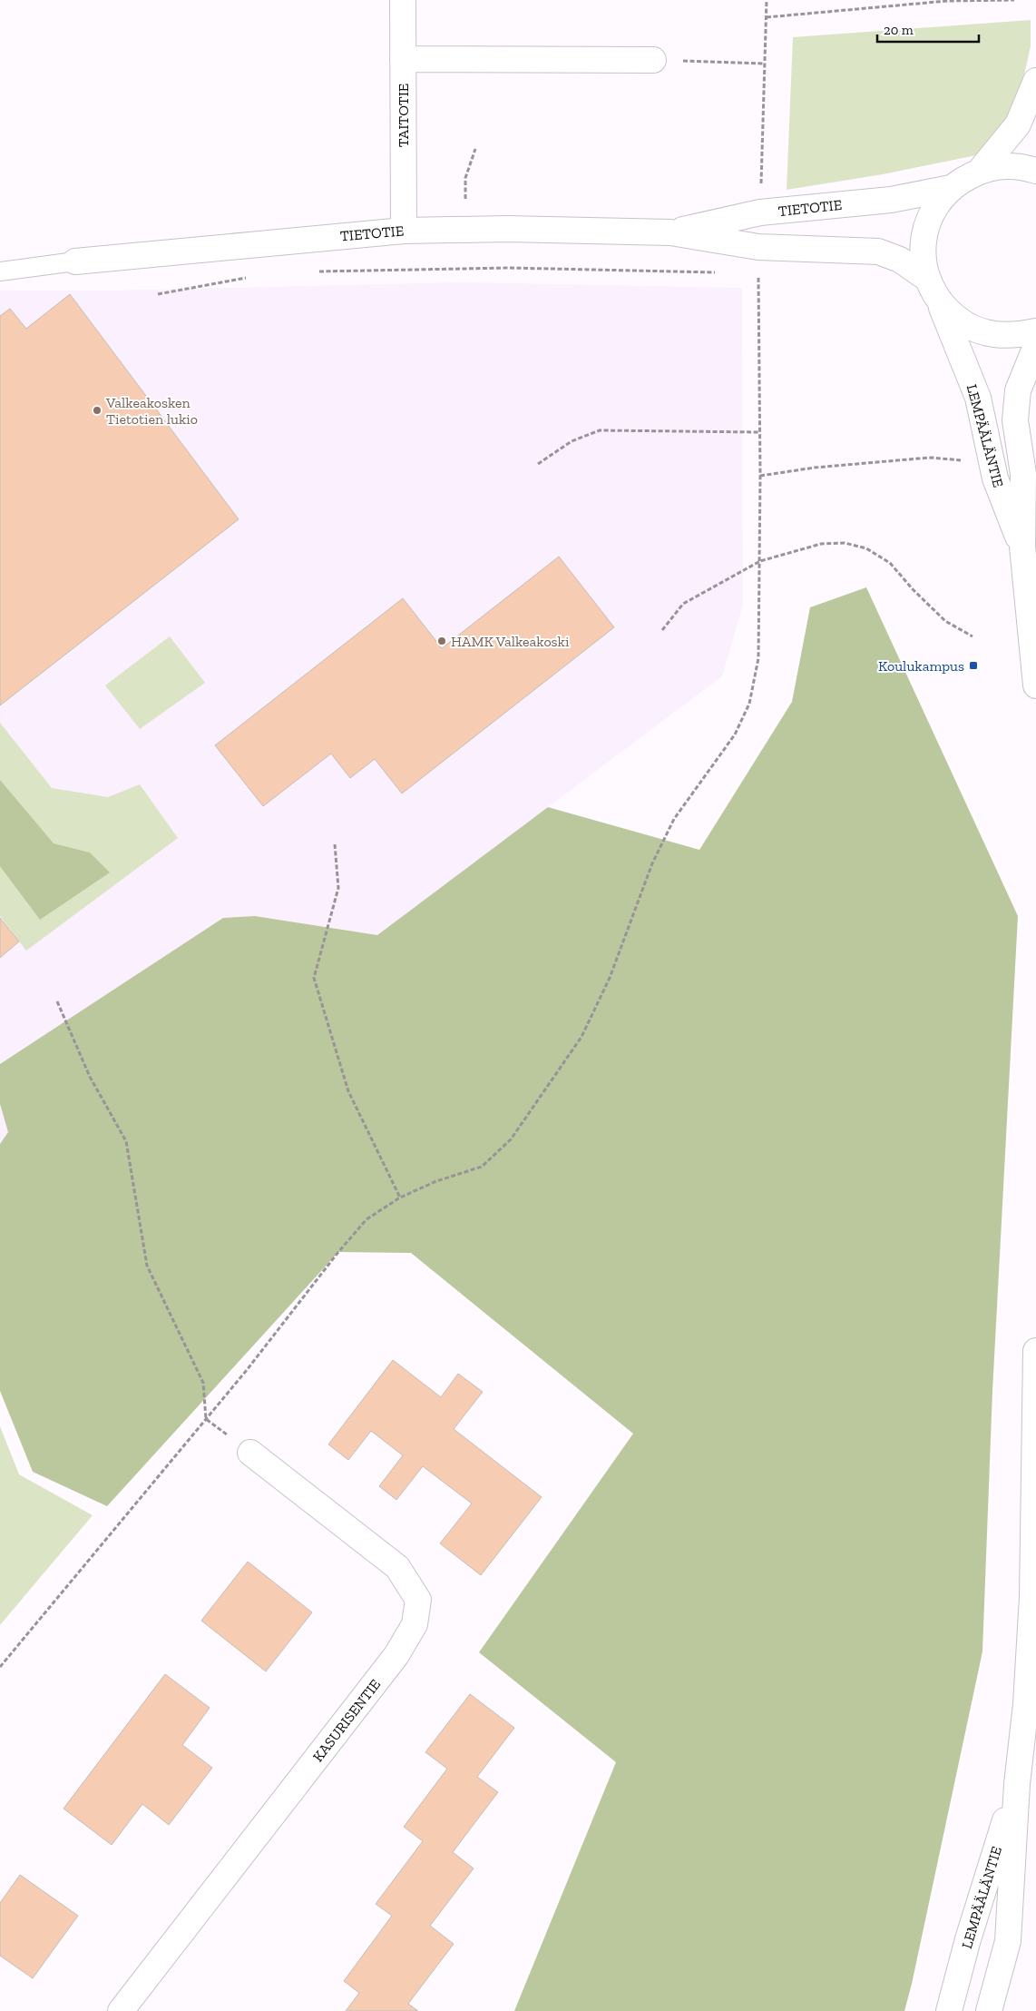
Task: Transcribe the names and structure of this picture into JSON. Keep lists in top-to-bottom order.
{
  "streets": {
    "street": [
      "TAITOTIE",
      "TIETOTIE",
      "LEMPÄÄLÄNTIE",
      "KASURISENTIE"
    ]
  },
  "crossings": [
    ["TAITOTIE", "TIETOTIE"]
  ],
  "places": {
    "other": ["Valkeakosken Tietotien lukio", "HAMK Valkeakoski"],
    "transit": ["Koulukampus"]
  },
  "scale_bar": "20 m"
}
